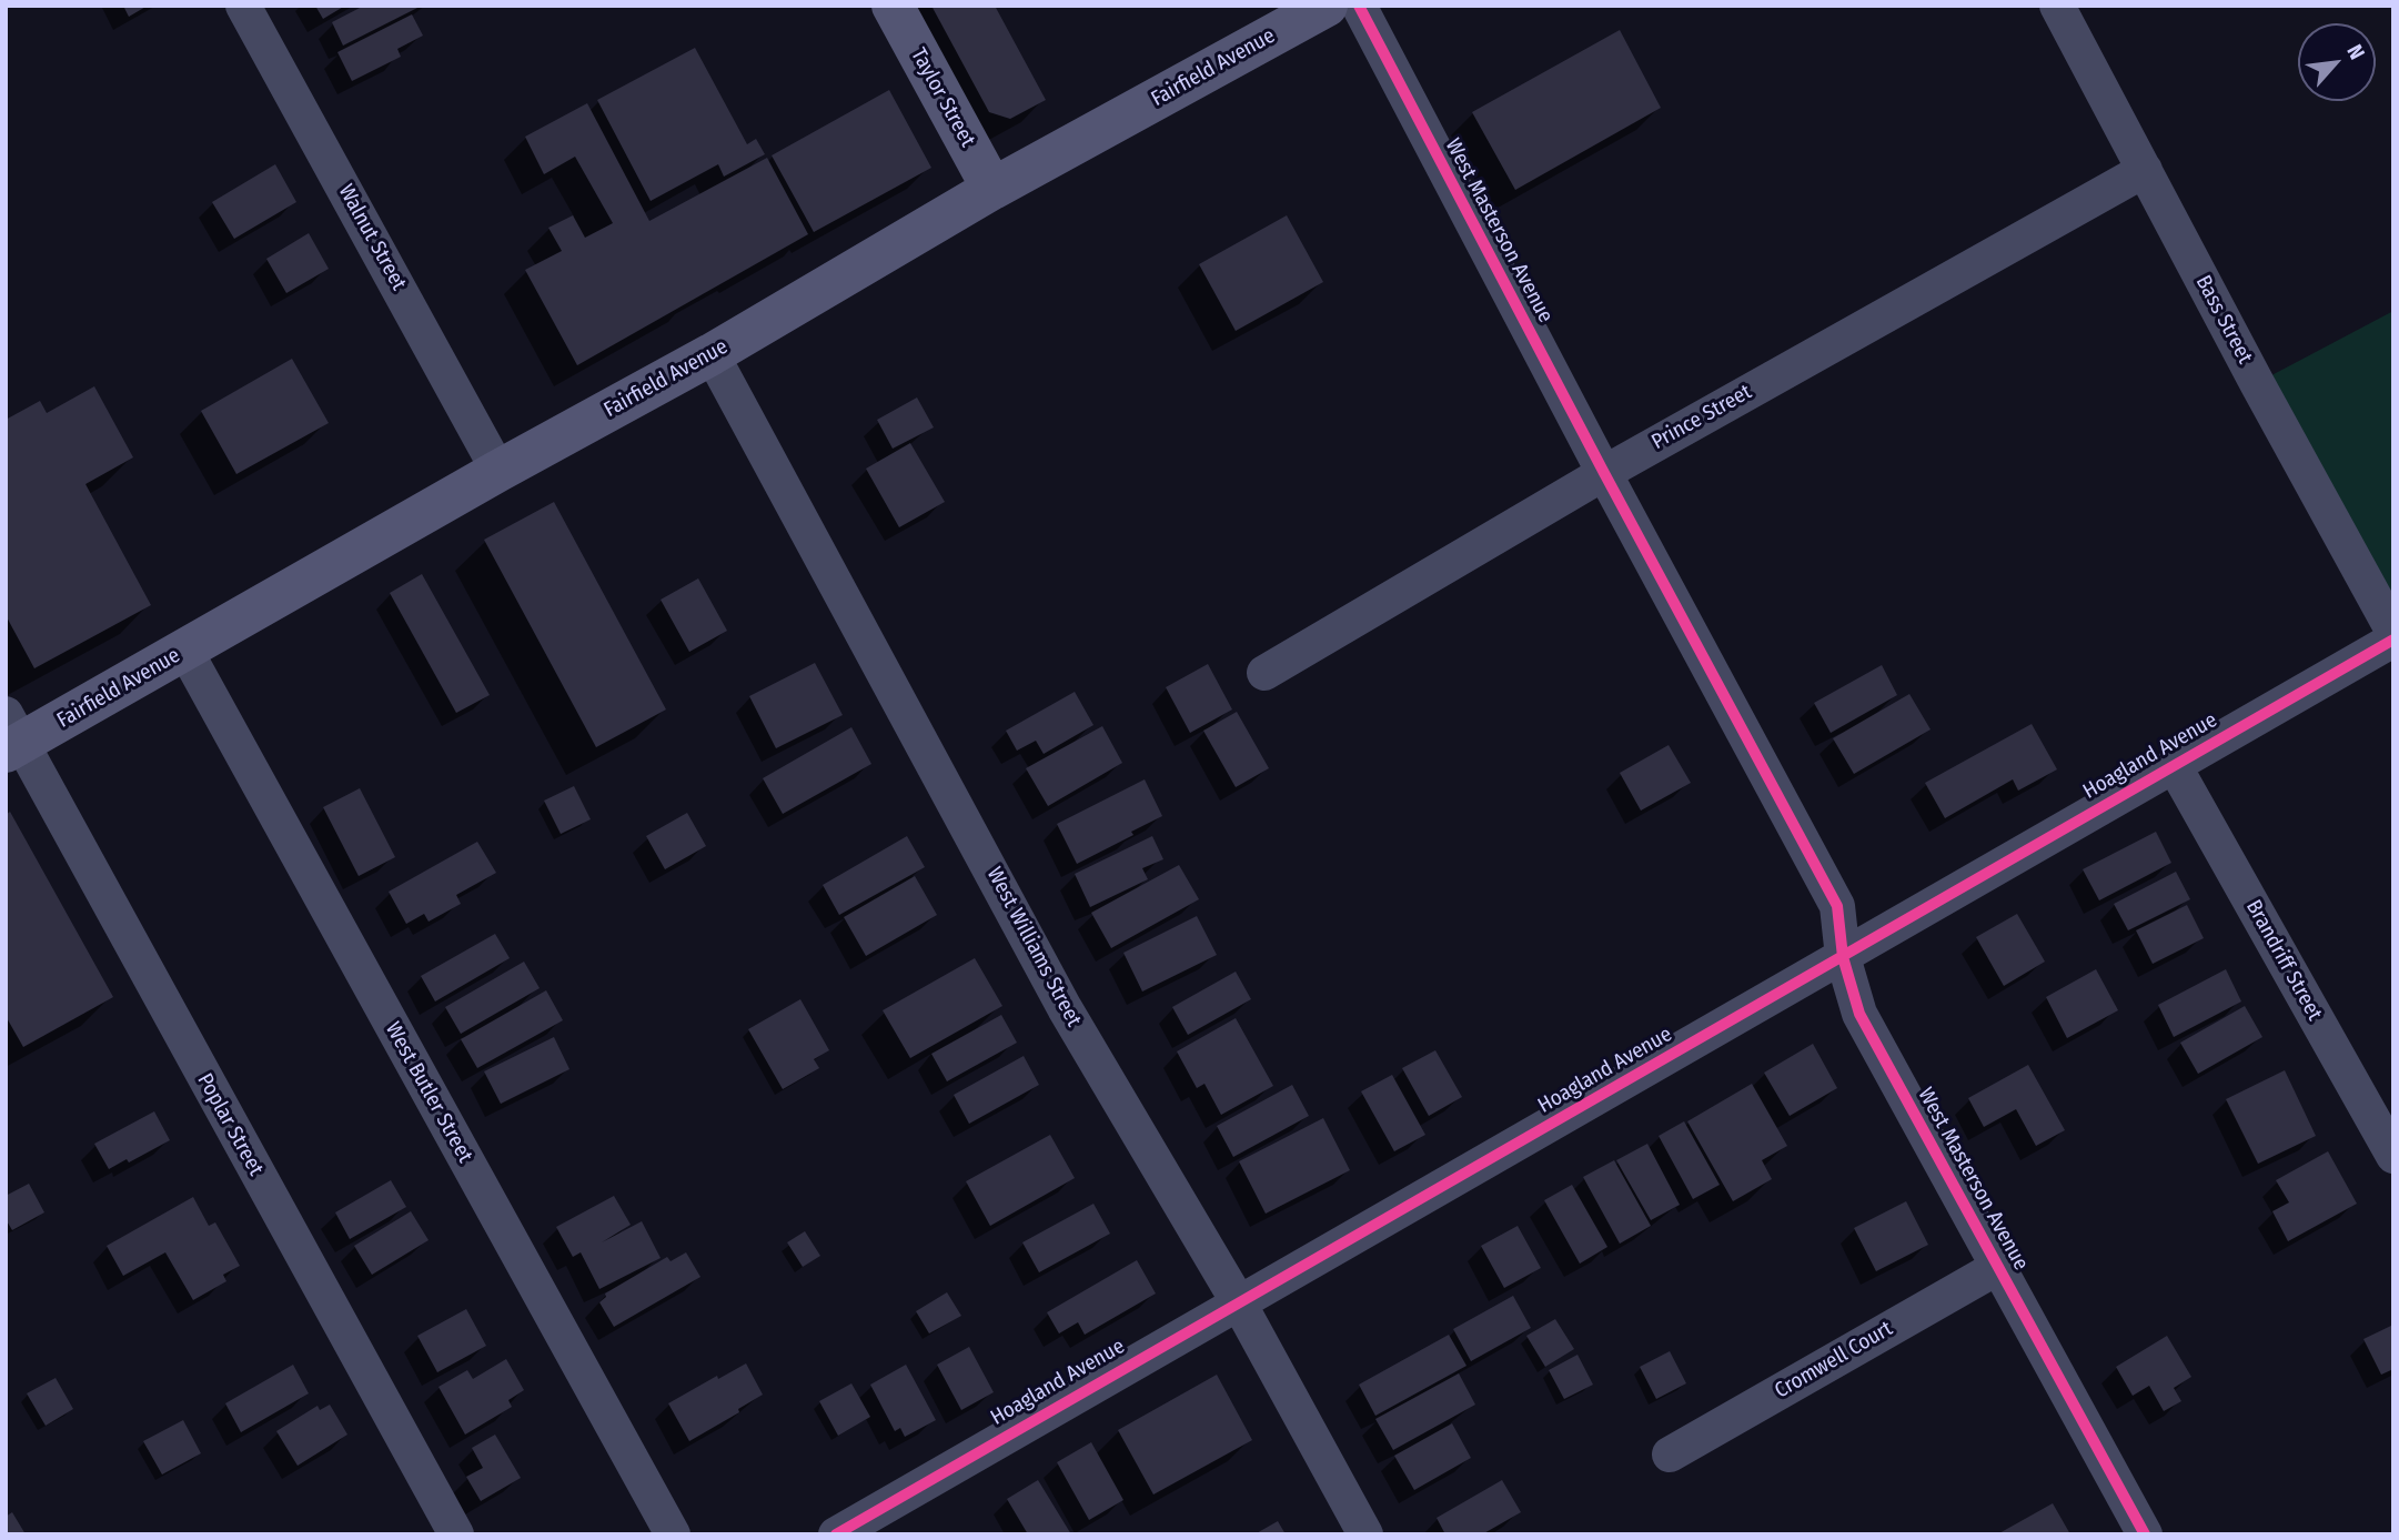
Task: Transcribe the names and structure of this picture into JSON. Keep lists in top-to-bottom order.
{
  "streets": {
    "main road": ["Fairfield Avenue", "Taylor Street"],
    "street": [
      "West Masterson Avenue",
      "Walnut Street",
      "Bass Street",
      "Prince Street",
      "Hoagland Avenue",
      "West Williams Street",
      "Brandriff Street",
      "West Butler Street",
      "Poplar Street",
      "Cromwell Court"
    ]
  },
  "crossings": [
    ["Fairfield Avenue", "Taylor Street"],
    ["Fairfield Avenue", "Walnut Street"],
    ["Fairfield Avenue", "West Williams Street"],
    ["Fairfield Avenue", "West Butler Street"],
    ["Fairfield Avenue", "Poplar Street"],
    ["West Masterson Avenue", "Prince Street"],
    ["West Masterson Avenue", "Hoagland Avenue"],
    ["West Masterson Avenue", "Cromwell Court"],
    ["Bass Street", "Prince Street"],
    ["Hoagland Avenue", "West Williams Street"],
    ["Hoagland Avenue", "Brandriff Street"]
  ],
  "north": "top right"
}
